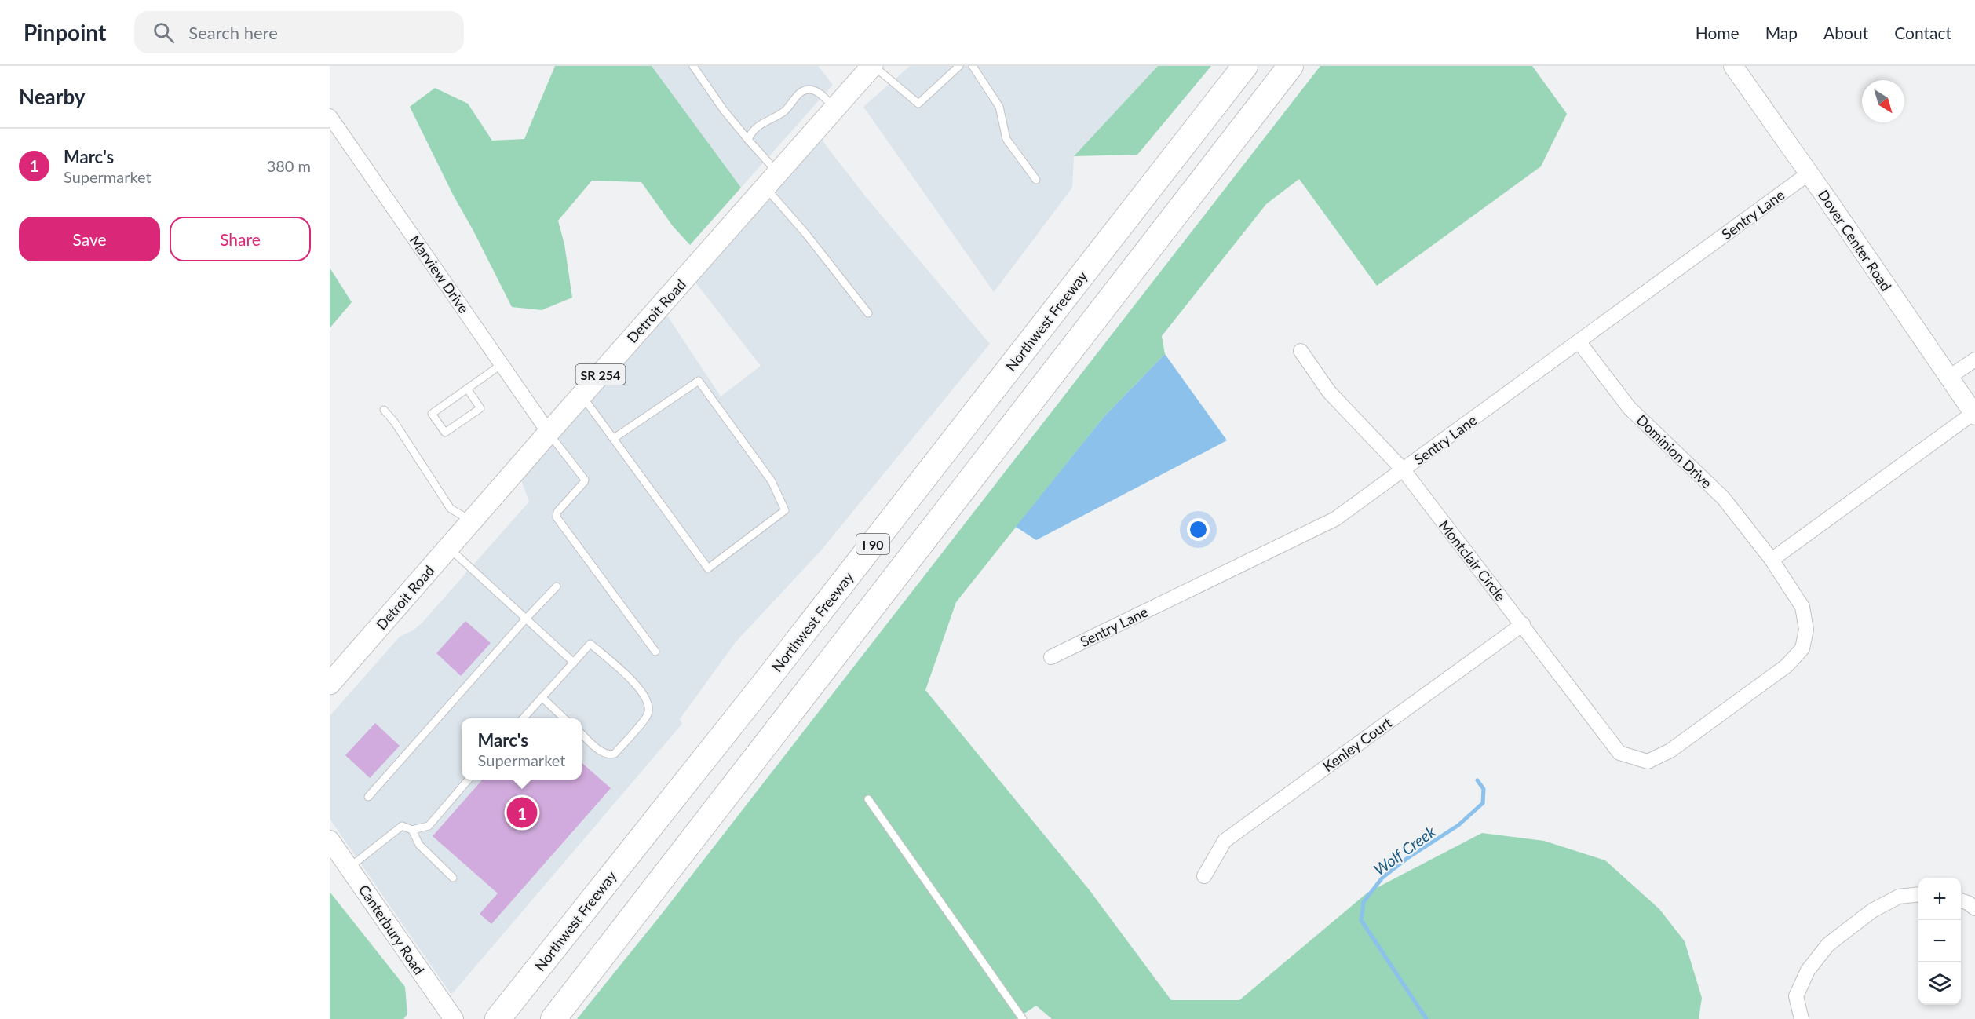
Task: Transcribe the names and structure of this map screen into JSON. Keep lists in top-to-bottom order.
{
  "streets": {
    "highway": ["Northwest Freeway", "I 90"],
    "main road": ["Detroit Road", "SR 254"],
    "street": [
      "Sentry Lane",
      "Dover Center Road",
      "Marview Drive",
      "Dominion Drive",
      "Montclair Circle",
      "Kenley Court",
      "Canterbury Road"
    ]
  },
  "crossings": [
    ["Sentry Lane", "Dover Center Road"],
    ["Sentry Lane", "Dominion Drive"],
    ["Sentry Lane", "Montclair Circle"],
    ["Marview Drive", "Detroit Road"],
    ["Dominion Drive", "Montclair Circle"],
    ["Montclair Circle", "Kenley Court"]
  ],
  "water": ["Wolf Creek"],
  "north": "bottom right",
  "page": {
    "header": "Pinpoint",
    "search": "Search here",
    "nav": [
      "Home",
      "Map",
      "About",
      "Contact"
    ],
    "heading": "Nearby",
    "list": [
      {
        "mark": "1",
        "name": "Marc's",
        "note": "Supermarket",
        "value": "380 m"
      }
    ],
    "buttons": ["Save", "Share"],
    "popup": ["Marc's", "Supermarket"],
    "pins": "1",
    "map_buttons": ["+", "−"]
  }
}
